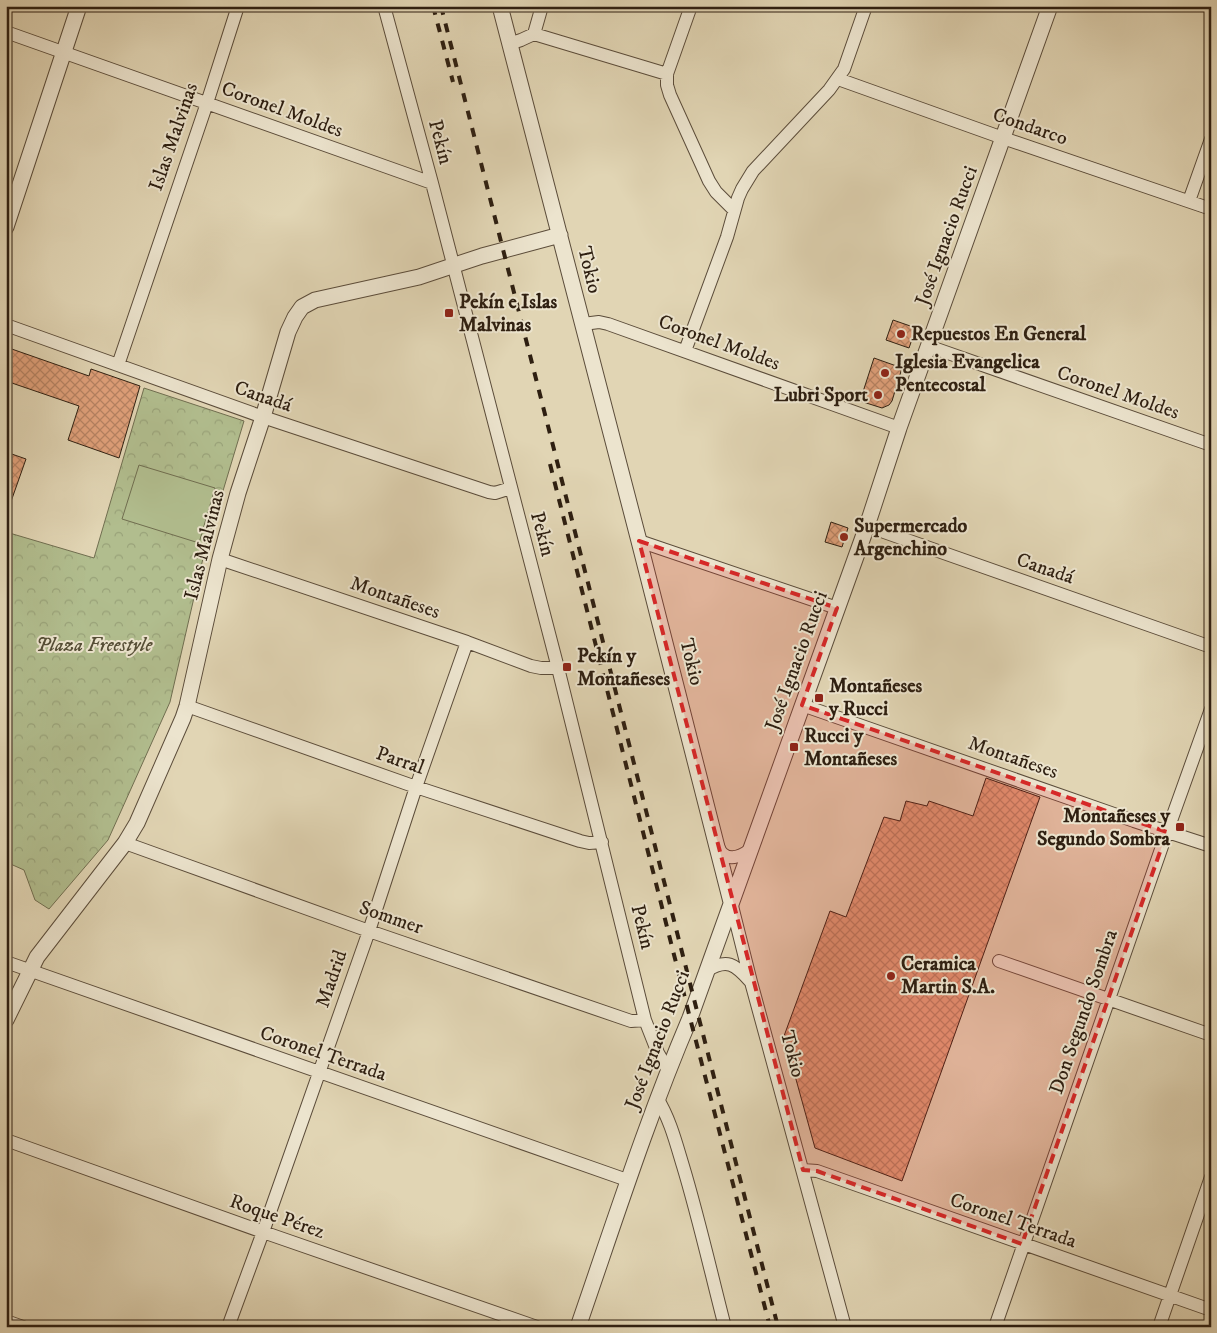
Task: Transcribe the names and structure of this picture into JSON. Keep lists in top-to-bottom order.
{
  "streets": {
    "street": [
      "Coronel Moldes",
      "Condarco",
      "Islas Malvinas",
      "Pekín",
      "José Ignacio Rucci",
      "Tokio",
      "Canadá",
      "Montañeses",
      "Parral",
      "Sommer",
      "Madrid",
      "Don Segundo Sombra",
      "Coronel Terrada",
      "Roque Pérez"
    ]
  },
  "crossings": [
    ["Coronel Moldes", "Islas Malvinas"],
    ["Coronel Moldes", "Pekín"],
    ["Coronel Moldes", "José Ignacio Rucci"],
    ["Coronel Moldes", "Tokio"],
    ["Condarco", "José Ignacio Rucci"],
    ["Islas Malvinas", "Pekín"],
    ["Islas Malvinas", "Tokio"],
    ["Islas Malvinas", "Canadá"],
    ["Islas Malvinas", "Montañeses"],
    ["Islas Malvinas", "Parral"],
    ["Islas Malvinas", "Sommer"],
    ["Islas Malvinas", "Coronel Terrada"],
    ["Pekín", "José Ignacio Rucci"],
    ["Pekín", "Canadá"],
    ["Pekín", "Montañeses"],
    ["Pekín", "Parral"],
    ["Pekín", "Sommer"],
    ["José Ignacio Rucci", "Tokio"],
    ["José Ignacio Rucci", "Canadá"],
    ["José Ignacio Rucci", "Montañeses"],
    ["José Ignacio Rucci", "Coronel Terrada"],
    ["Tokio", "Coronel Terrada"],
    ["Montañeses", "Madrid"],
    ["Montañeses", "Don Segundo Sombra"],
    ["Parral", "Madrid"],
    ["Sommer", "Madrid"],
    ["Madrid", "Coronel Terrada"],
    ["Madrid", "Roque Pérez"],
    ["Don Segundo Sombra", "Coronel Terrada"]
  ],
  "parks": ["Plaza Freestyle"],
  "places": {
    "transit": [
      "Pekín e Islas Malvinas",
      "Pekín y Montañeses",
      "Montañeses y Rucci",
      "Rucci y Montañeses",
      "Montañeses y Segundo Sombra"
    ],
    "other": [
      "Repuestos En General",
      "Iglesia Evangelica Pentecostal",
      "Lubri Sport",
      "Supermercado Argenchino",
      "Ceramica Martin S.A."
    ]
  }
}
